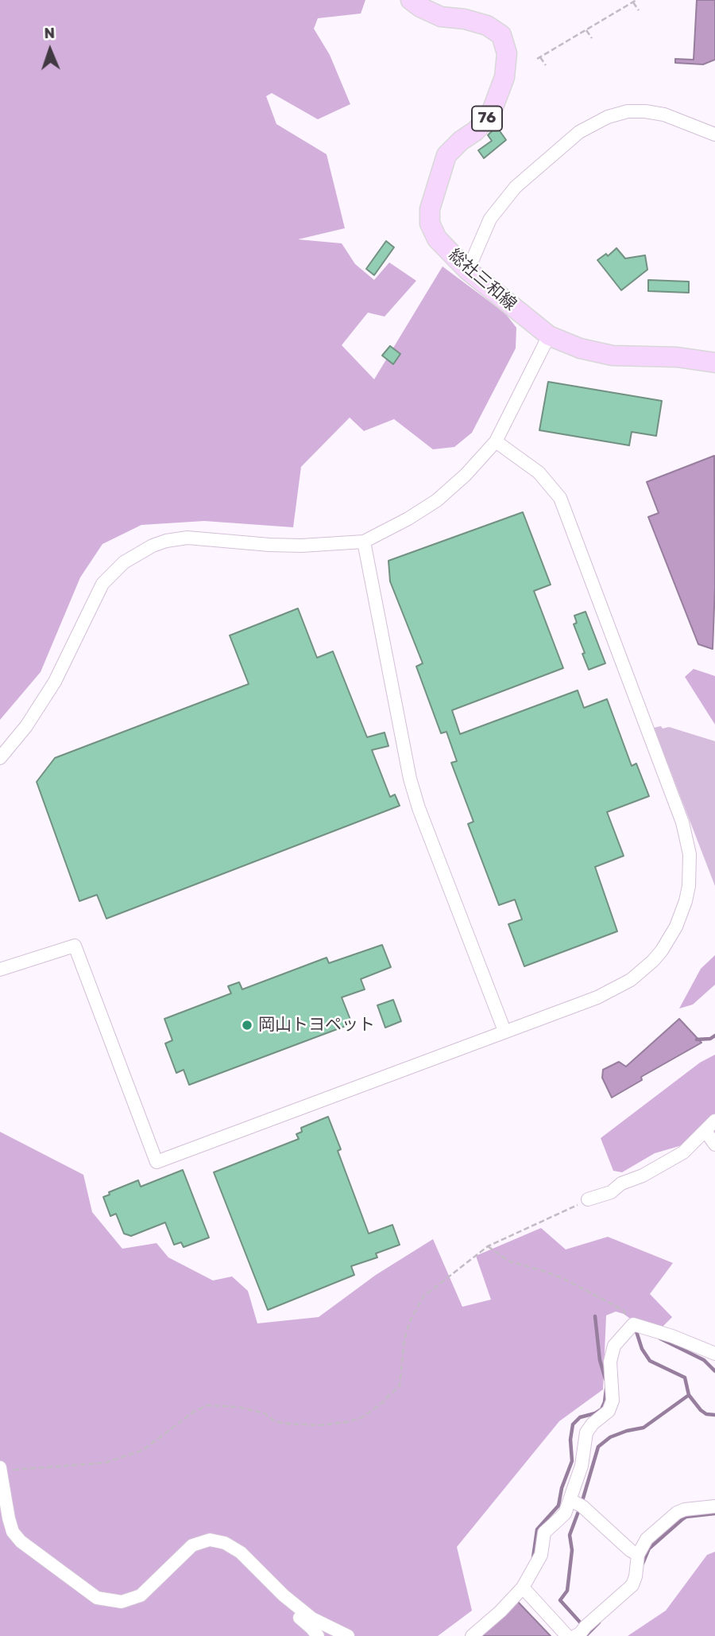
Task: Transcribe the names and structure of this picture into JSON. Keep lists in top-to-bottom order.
{
  "streets": {
    "main road": ["76", "総社三和線"]
  },
  "places": ["岡山トヨペット"],
  "north": "top"
}
